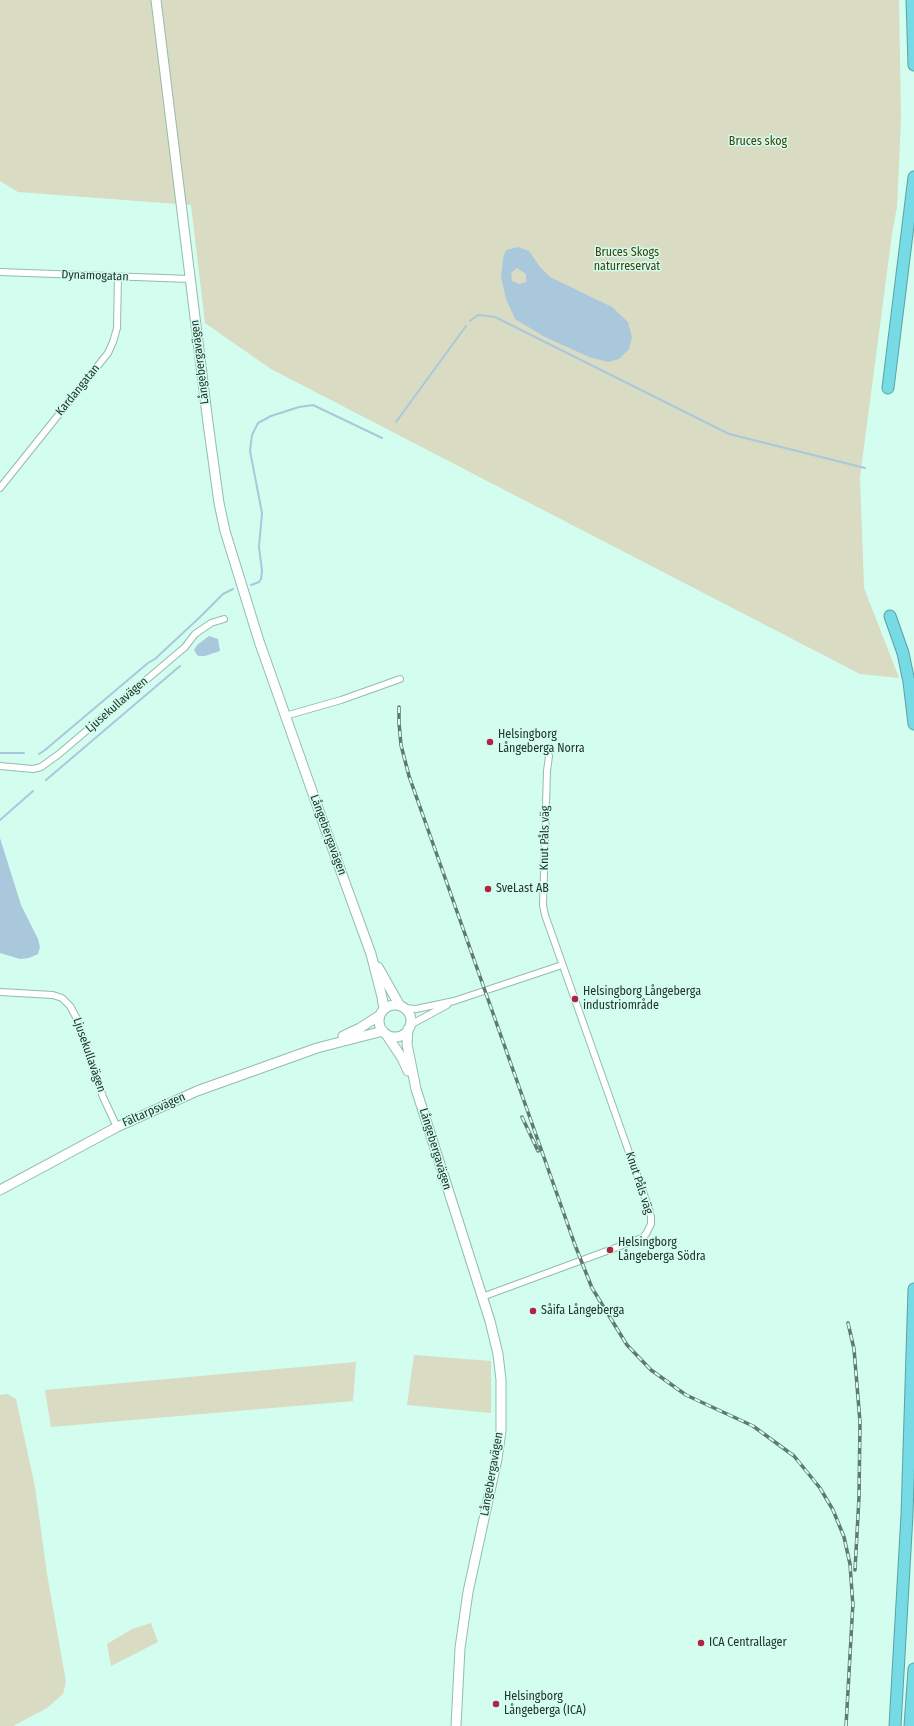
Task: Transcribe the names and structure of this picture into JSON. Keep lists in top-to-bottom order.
{
  "streets": {
    "street": [
      "Dynamogatan",
      "Långebergavägen",
      "Kardangatan",
      "Ljusekullavägen",
      "Knut Påls väg",
      "Fältarpsvägen"
    ]
  },
  "crossings": [
    ["Dynamogatan", "Långebergavägen"],
    ["Dynamogatan", "Kardangatan"],
    ["Långebergavägen", "Knut Påls väg"],
    ["Långebergavägen", "Fältarpsvägen"],
    ["Ljusekullavägen", "Fältarpsvägen"]
  ],
  "parks": ["Bruces skog", "Bruces Skogs naturreservat"],
  "places": [
    "Helsingborg Långeberga Norra",
    "SveLast AB",
    "Helsingborg Långeberga industriområde",
    "Helsingborg Långeberga Södra",
    "Såifa Långeberga",
    "ICA Centrallager",
    "Helsingborg Långeberga (ICA)"
  ]
}
